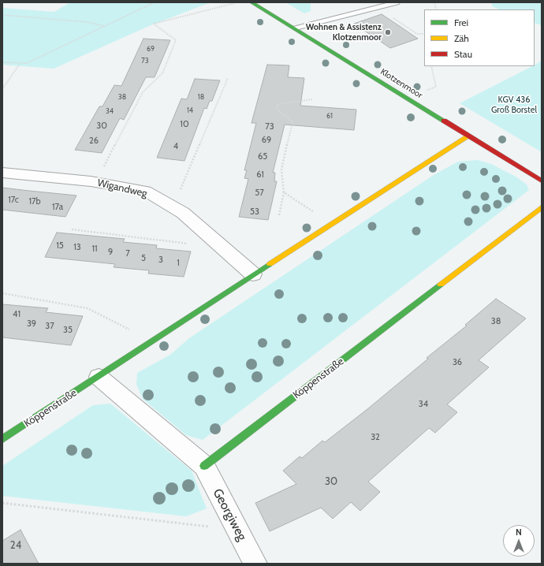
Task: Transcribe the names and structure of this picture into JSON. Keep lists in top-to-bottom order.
{
  "streets": {
    "street": [
      "Klotzenmoor",
      "Wigandweg",
      "Köppenstraße",
      "Georgiweg"
    ]
  },
  "crossings": [
    ["Klotzenmoor", "Köppenstraße"],
    ["Wigandweg", "Köppenstraße"],
    ["Köppenstraße", "Georgiweg"]
  ],
  "parks": ["KGV 436 Groß Borstel"],
  "places": ["Wohnen & Assistenz Klotzenmoor"],
  "house_numbers": [
    "69",
    "73",
    "38",
    "18",
    "14",
    "34",
    "61",
    "10",
    "30",
    "73",
    "69",
    "26",
    "4",
    "65",
    "61",
    "57",
    "17c",
    "17b",
    "17a",
    "53",
    "15",
    "13",
    "11",
    "9",
    "7",
    "5",
    "3",
    "1",
    "41",
    "38",
    "39",
    "37",
    "35",
    "36",
    "34",
    "32",
    "30",
    "24"
  ],
  "legend": ["Frei", "Zäh", "Stau"],
  "north": "top"
}
